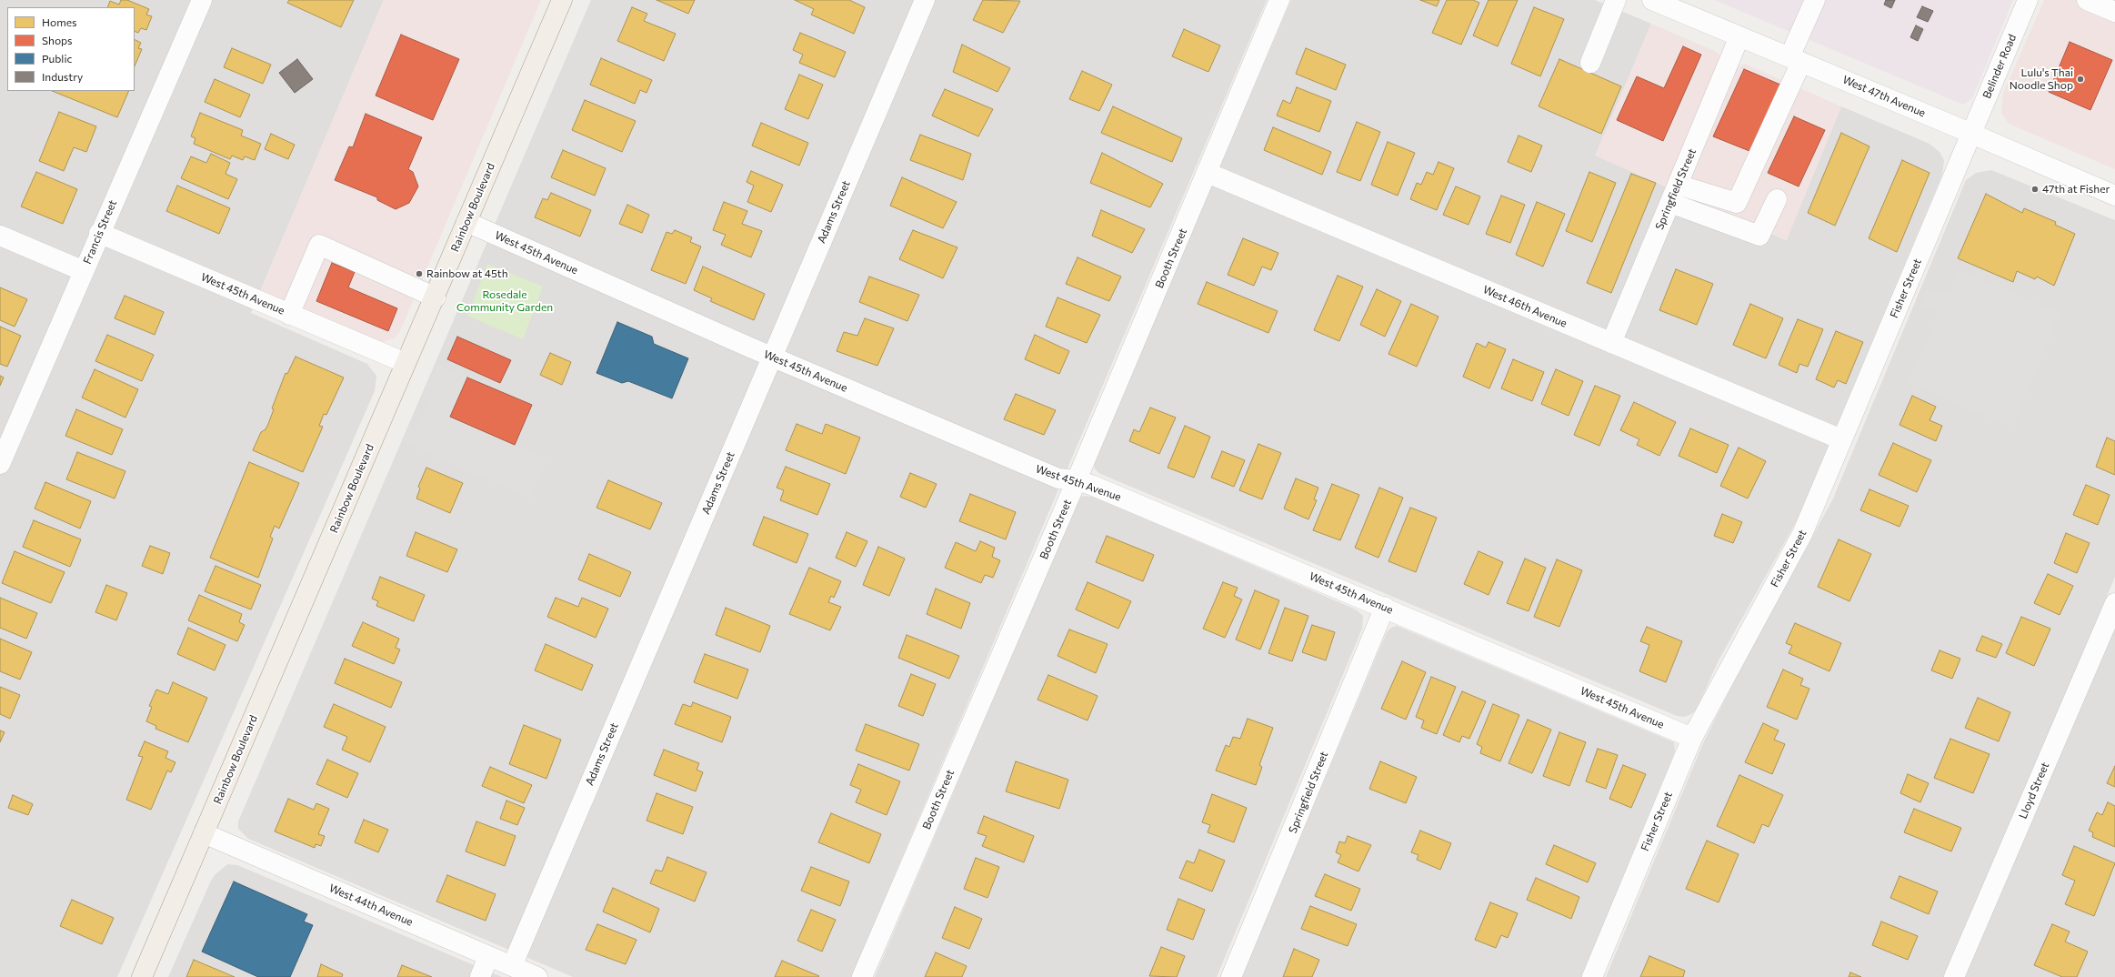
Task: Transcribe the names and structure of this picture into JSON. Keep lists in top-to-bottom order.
{
  "streets": {
    "main road": ["Rainbow Boulevard"],
    "street": [
      "Belinder Road",
      "West 47th Avenue",
      "Springfield Street",
      "Adams Street",
      "Francis Street",
      "West 45th Avenue",
      "Booth Street",
      "Fisher Street",
      "West 46th Avenue",
      "Lloyd Street",
      "West 44th Avenue"
    ]
  },
  "crossings": [
    ["Belinder Road", "West 47th Avenue"],
    ["Belinder Road", "Fisher Street"],
    ["West 47th Avenue", "Springfield Street"],
    ["West 47th Avenue", "Fisher Street"],
    ["Springfield Street", "West 45th Avenue"],
    ["Springfield Street", "West 46th Avenue"],
    ["Rainbow Boulevard", "West 45th Avenue"],
    ["Rainbow Boulevard", "West 44th Avenue"],
    ["Adams Street", "West 45th Avenue"],
    ["Adams Street", "West 44th Avenue"],
    ["Francis Street", "West 45th Avenue"],
    ["West 45th Avenue", "Booth Street"],
    ["West 45th Avenue", "Fisher Street"],
    ["Booth Street", "West 46th Avenue"],
    ["Fisher Street", "West 46th Avenue"]
  ],
  "parks": ["Rosedale Community Garden"],
  "places": ["Lulu's Thai Noodle Shop", "47th at Fisher", "Rainbow at 45th"],
  "legend": [
    "Homes",
    "Shops",
    "Public",
    "Industry"
  ]
}
